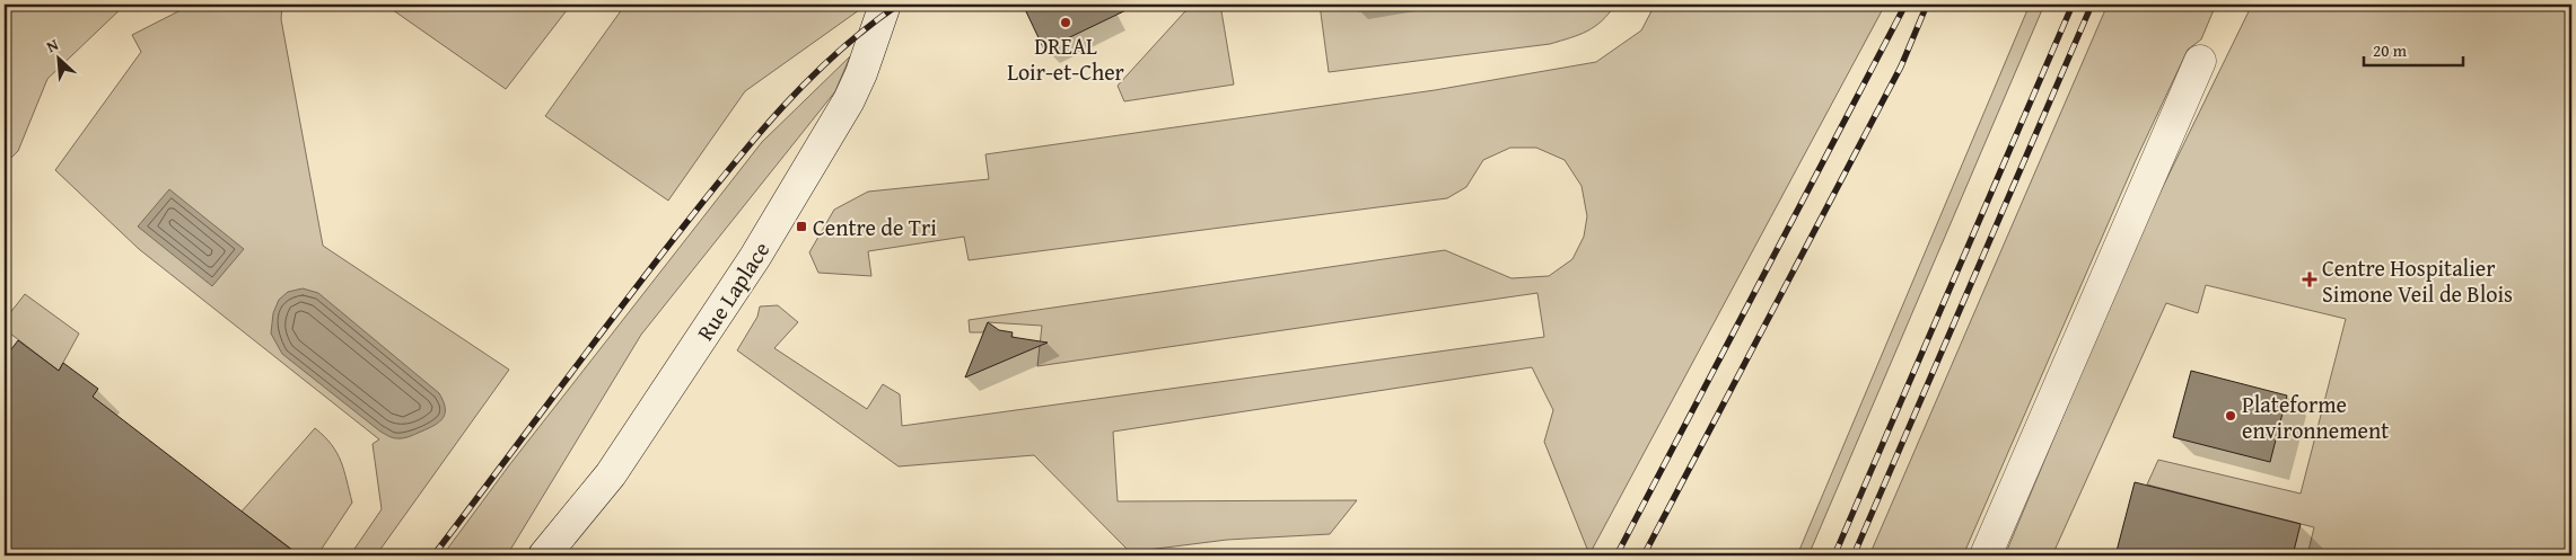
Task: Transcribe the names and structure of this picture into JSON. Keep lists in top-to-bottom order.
{
  "streets": {
    "street": ["Rue Laplace"]
  },
  "places": {
    "other": ["DREAL Loir-et-Cher", "Plateforme environnement"],
    "transit": ["Centre de Tri"],
    "health": ["Centre Hospitalier Simone Veil de Blois"]
  },
  "scale_bar": "20 m",
  "north": "top left"
}
